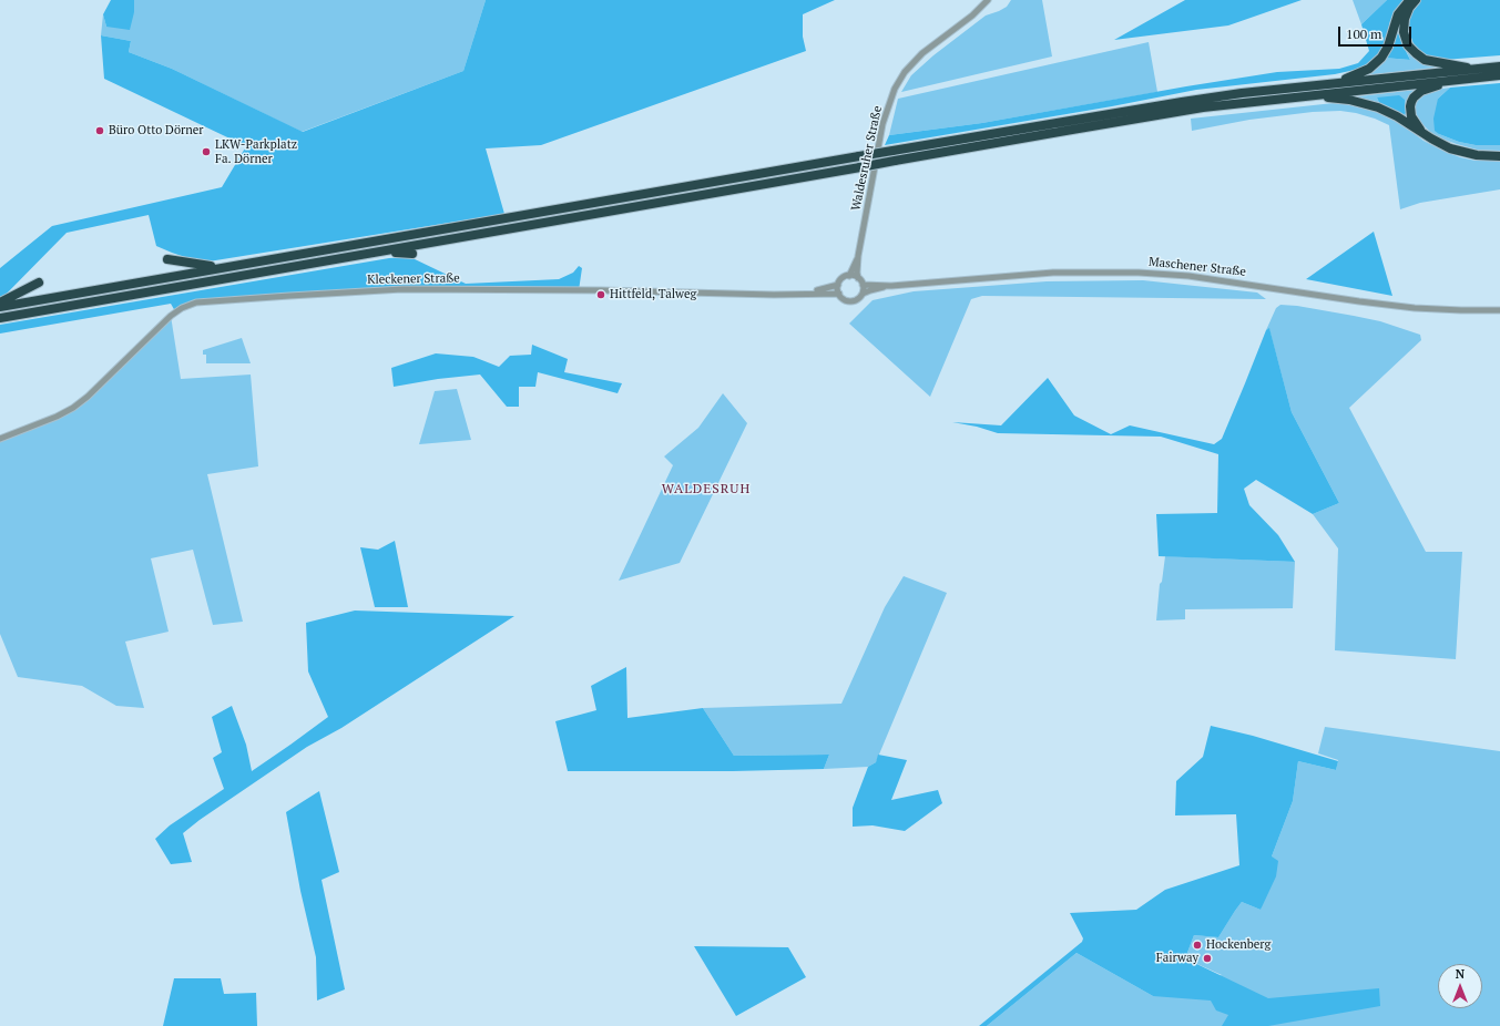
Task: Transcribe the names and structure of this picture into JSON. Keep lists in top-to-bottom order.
{
  "streets": {
    "street": ["Waldesruher Straße", "Maschener Straße", "Kleckener Straße"]
  },
  "crossings": [
    ["Waldesruher Straße", "Maschener Straße"],
    ["Waldesruher Straße", "Kleckener Straße"],
    ["Maschener Straße", "Kleckener Straße"]
  ],
  "districts": ["WALDESRUH"],
  "places": [
    "Büro Otto Dörner",
    "LKW-Parkplatz Fa. Dörner",
    "Hittfeld, Talweg",
    "Hockenberg",
    "Fairway"
  ],
  "scale_bar": "100 m",
  "north": "top"
}
